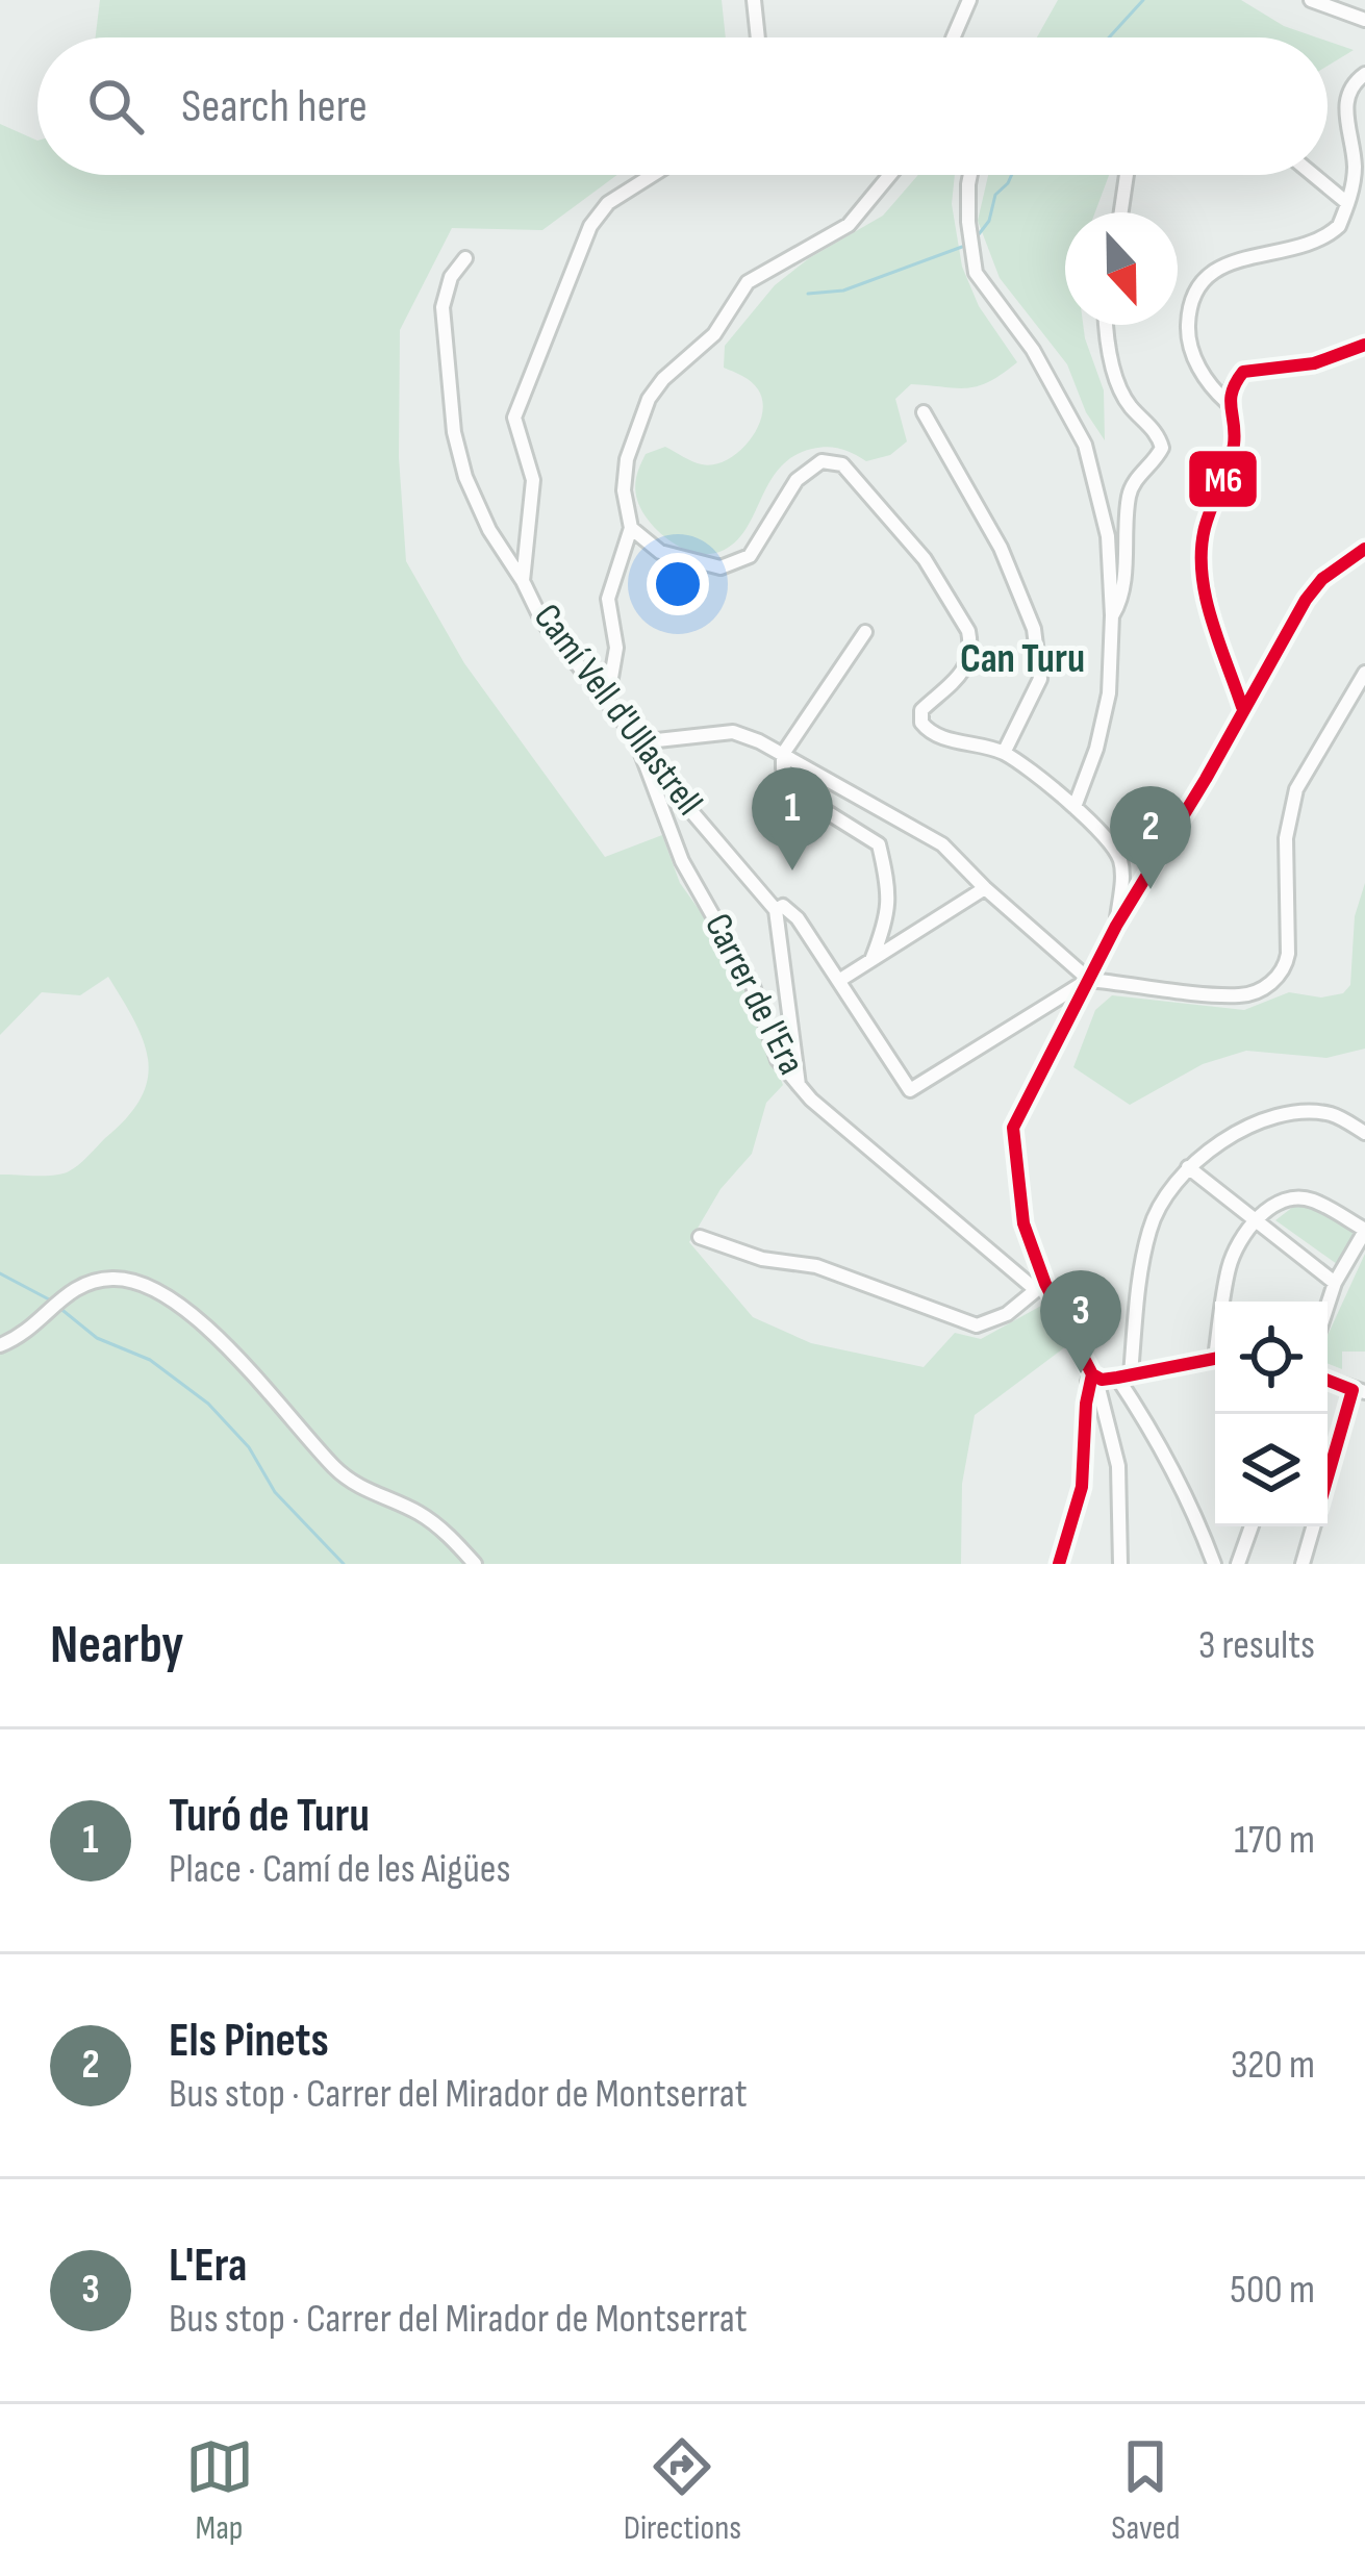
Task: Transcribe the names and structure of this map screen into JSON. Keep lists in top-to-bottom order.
{
  "streets": {
    "street": ["Camí Vell d'Ullastrell", "Carrer de l'Era"]
  },
  "crossings": [
    ["Camí Vell d'Ullastrell", "Carrer de l'Era"]
  ],
  "districts": ["Can Turu"],
  "lines": ["transit line M6"],
  "north": "bottom",
  "page": {
    "search": "Search here",
    "pins": ["1", "2", "3"],
    "heading": ["Nearby", "3 results"],
    "list": [
      {
        "mark": "1",
        "name": "Turó de Turu",
        "note": "Place · Camí de les Aigües",
        "value": "170 m"
      },
      {
        "mark": "2",
        "name": "Els Pinets",
        "note": "Bus stop · Carrer del Mirador de Montserrat",
        "value": "320 m"
      },
      {
        "mark": "3",
        "name": "L'Era",
        "note": "Bus stop · Carrer del Mirador de Montserrat",
        "value": "500 m"
      }
    ],
    "nav": ["Map", "Directions", "Saved"]
  }
}
